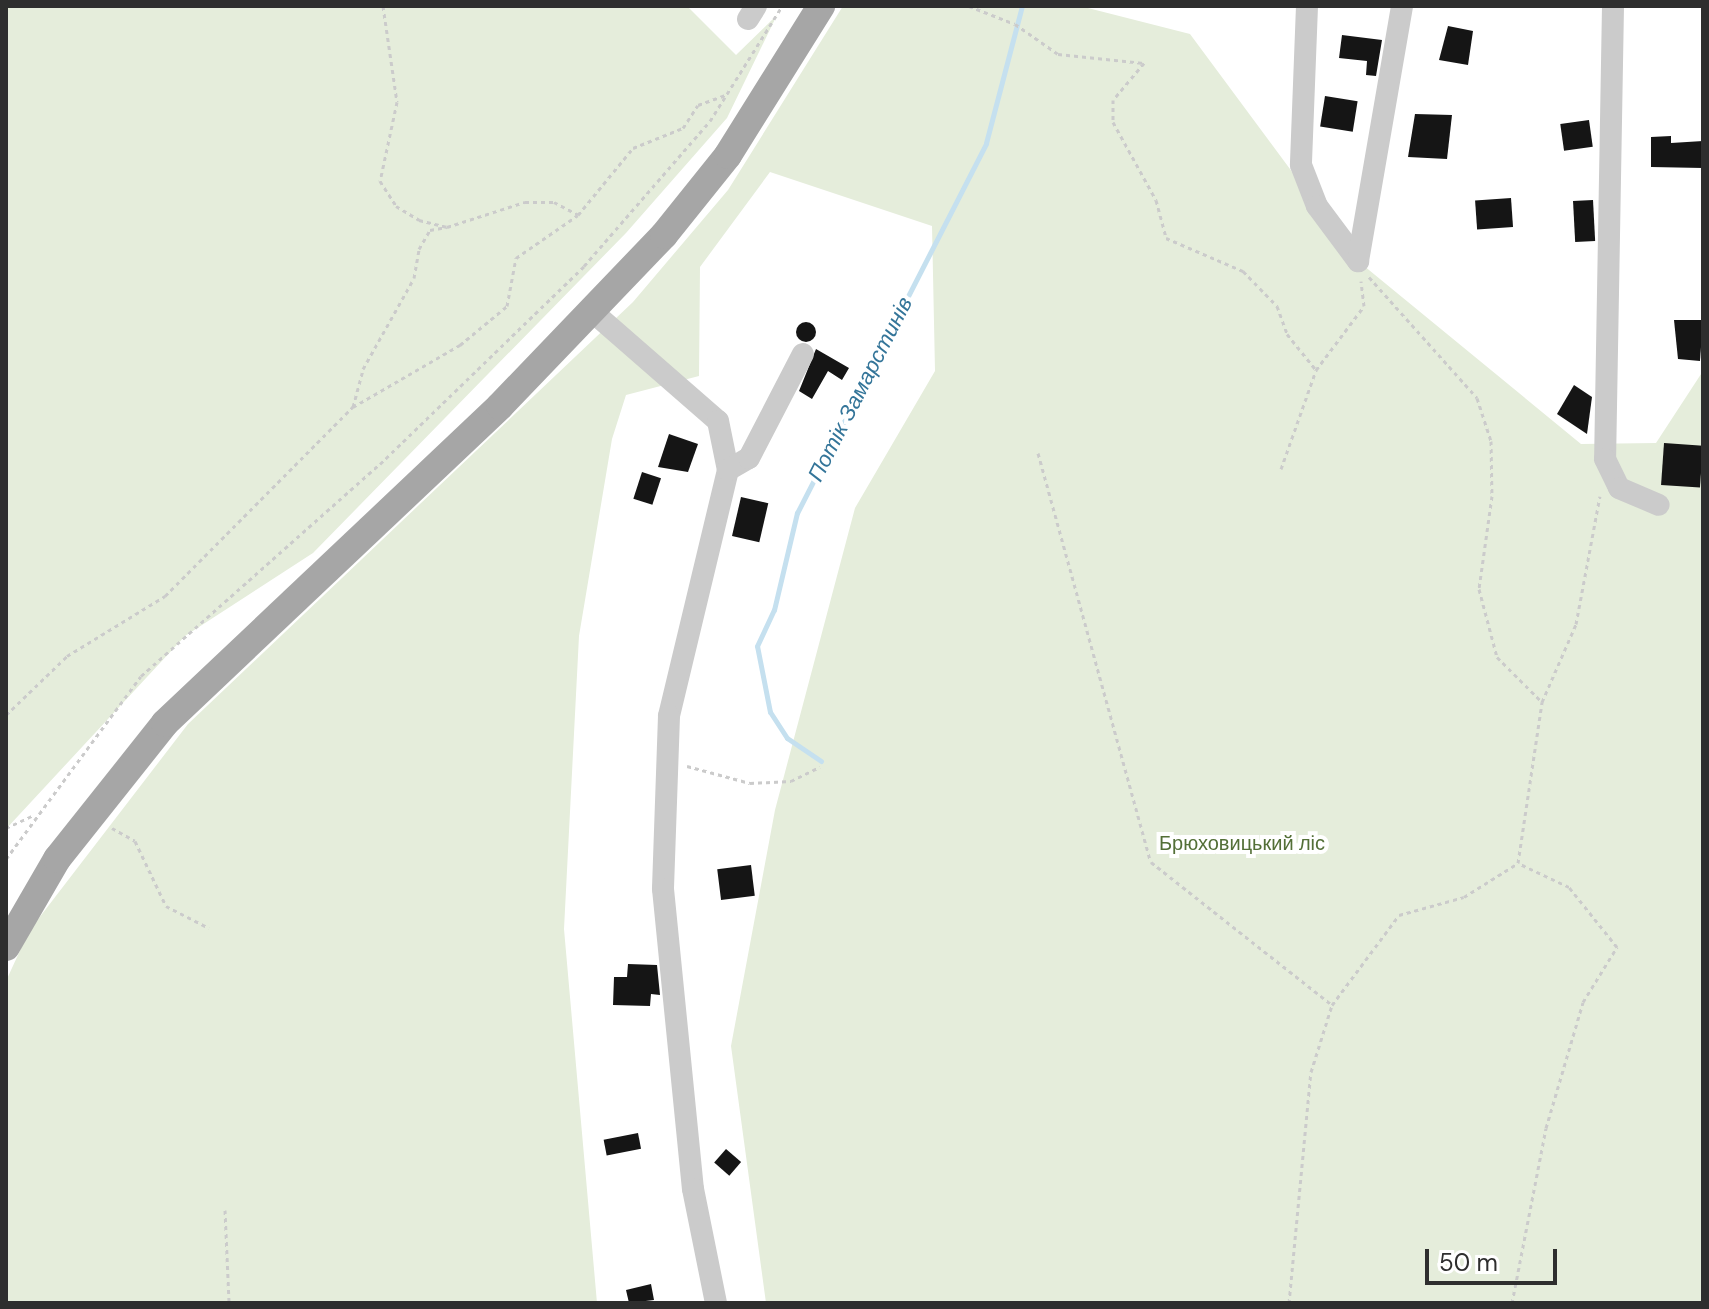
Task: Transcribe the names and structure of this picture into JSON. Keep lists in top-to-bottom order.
{
  "water": ["Потік Замарстинів"],
  "parks": ["Брюховицький ліс"],
  "scale_bar": "50 m"
}
